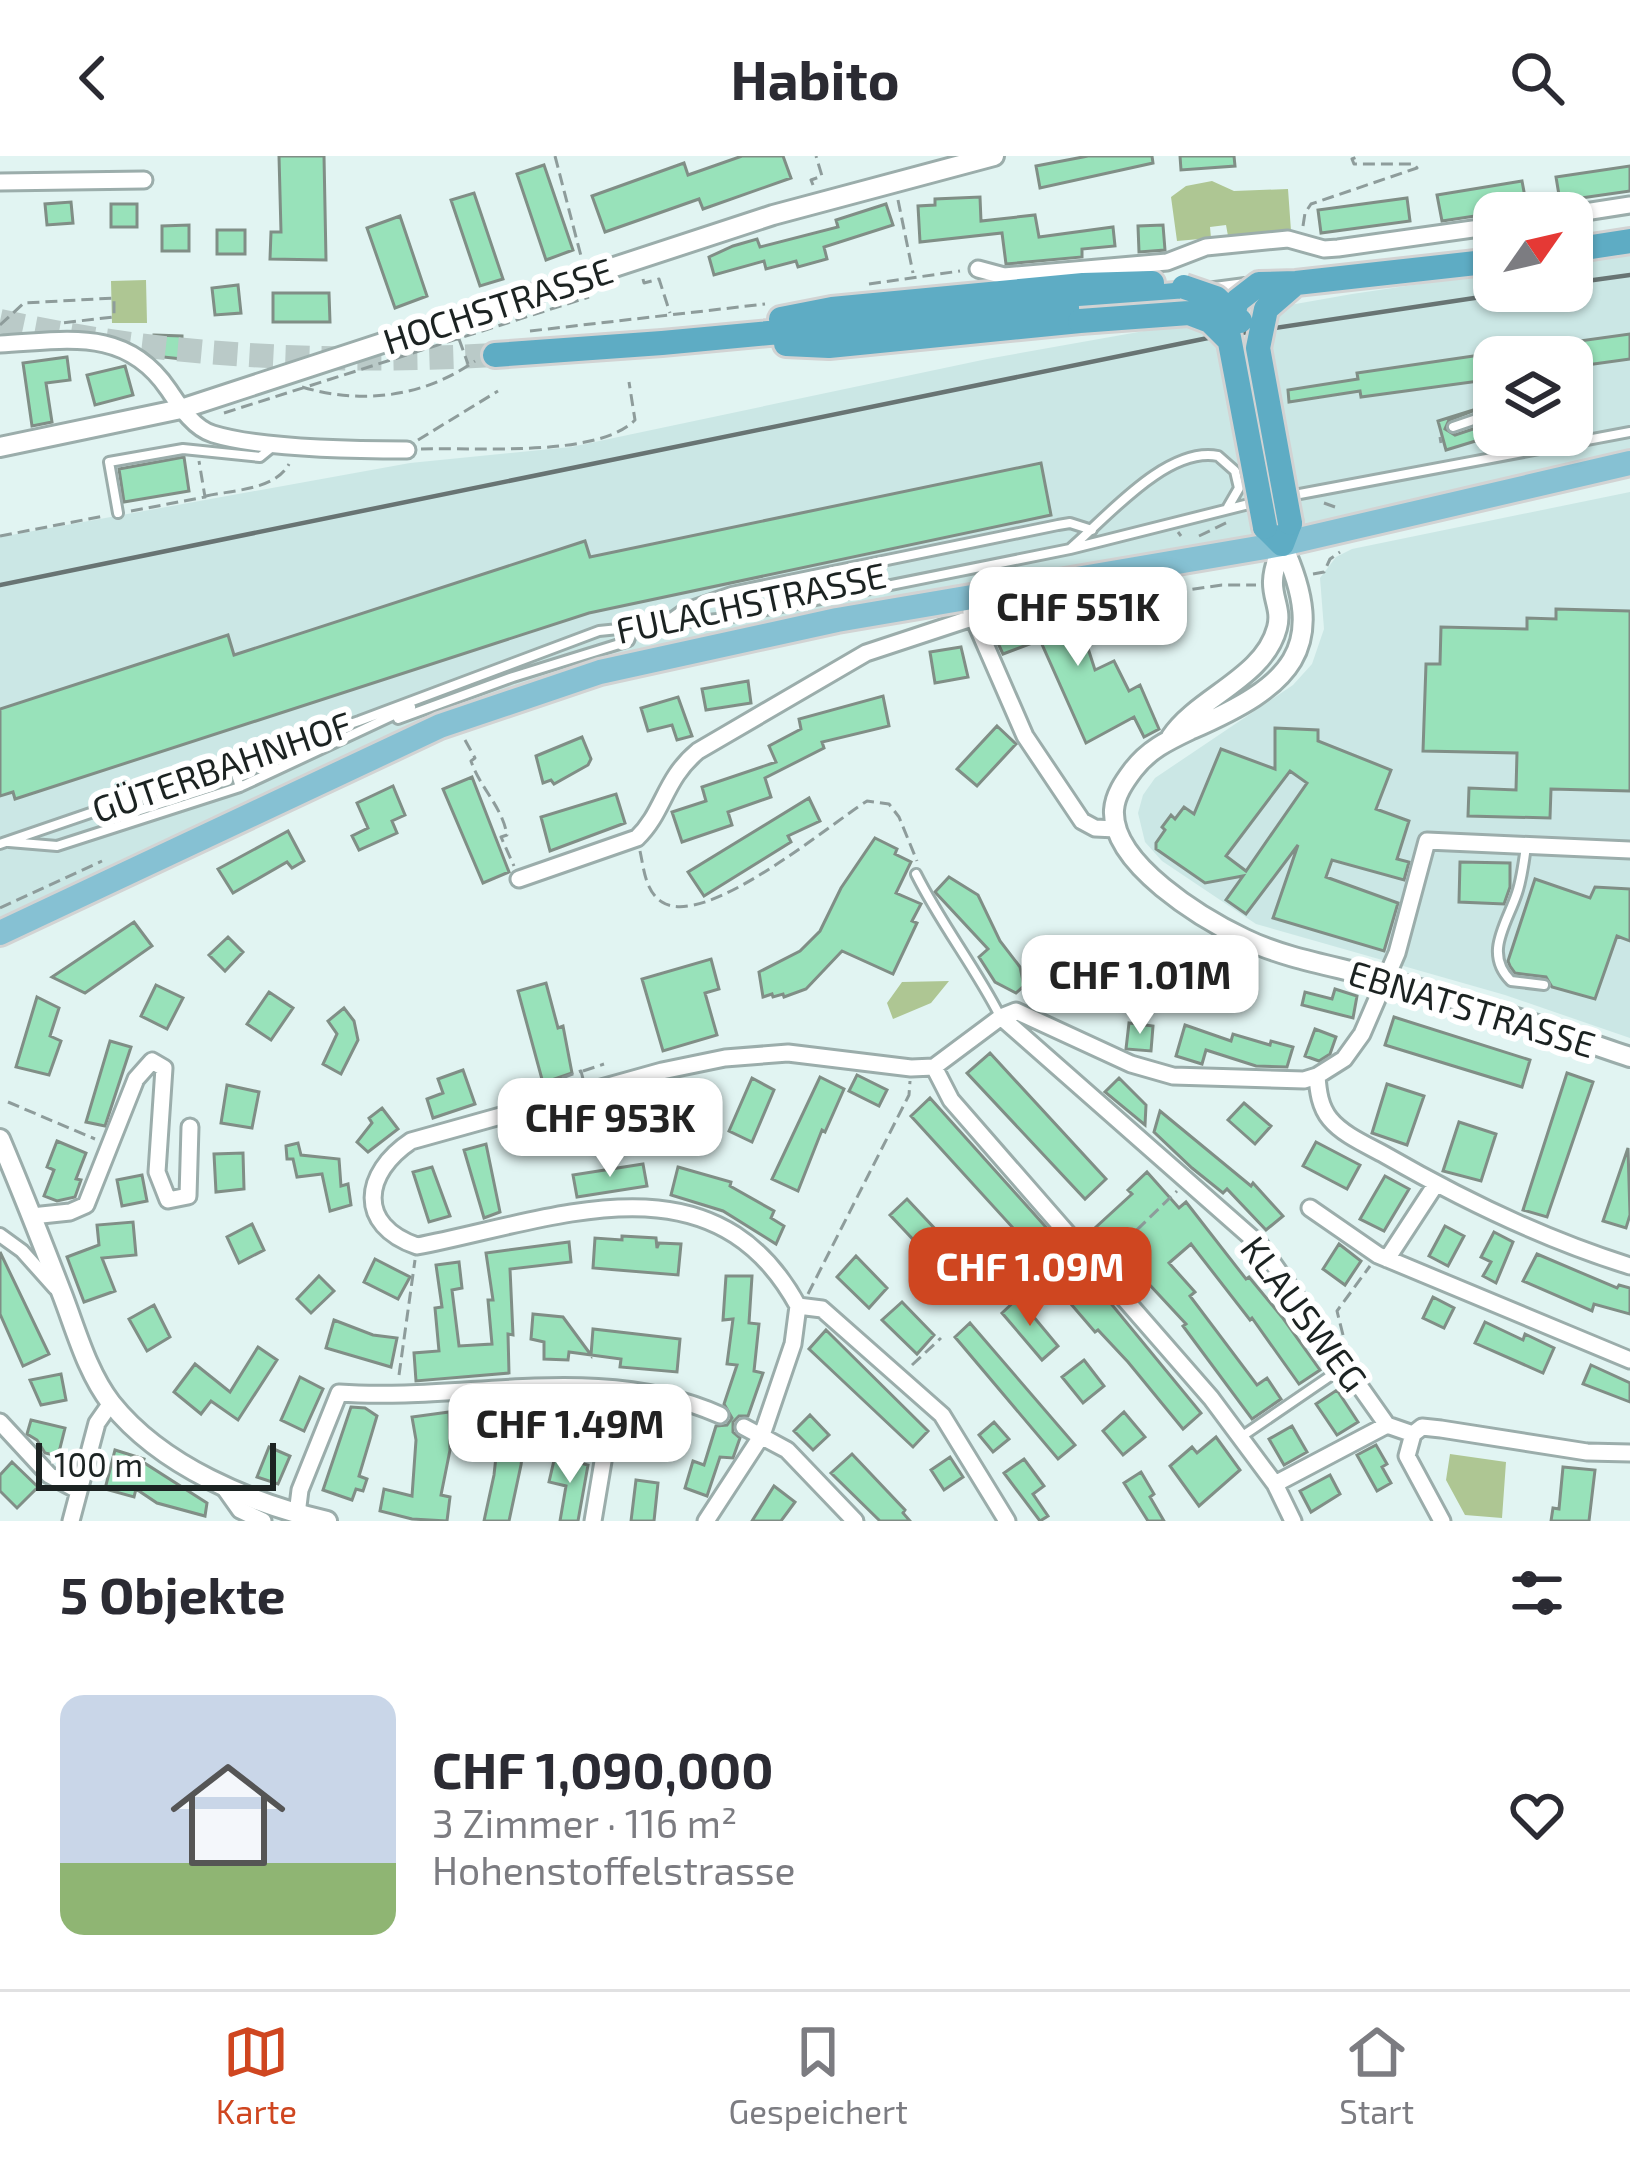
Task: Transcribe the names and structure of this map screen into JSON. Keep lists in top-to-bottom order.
{
  "streets": {
    "main road": ["FULACHSTRASSE"],
    "street": ["HOCHSTRASSE", "EBNATSTRASSE", "KLAUSWEG"],
    "lane": ["GÜTERBAHNHOF"]
  },
  "scale_bar": "100 m",
  "north": "top right",
  "page": {
    "header": "Habito",
    "price": [
      "CHF 551K",
      "CHF 1.01M",
      "CHF 953K",
      "CHF 1.09M",
      "CHF 1.49M"
    ],
    "scale": "100 m",
    "heading": "5 Objekte",
    "list": [
      {
        "name": "CHF 1,090,000",
        "note": "3 Zimmer · 116 m² · Hohenstoffelstrasse"
      }
    ],
    "tabs": ["Karte", "Gespeichert", "Start"]
  }
}
